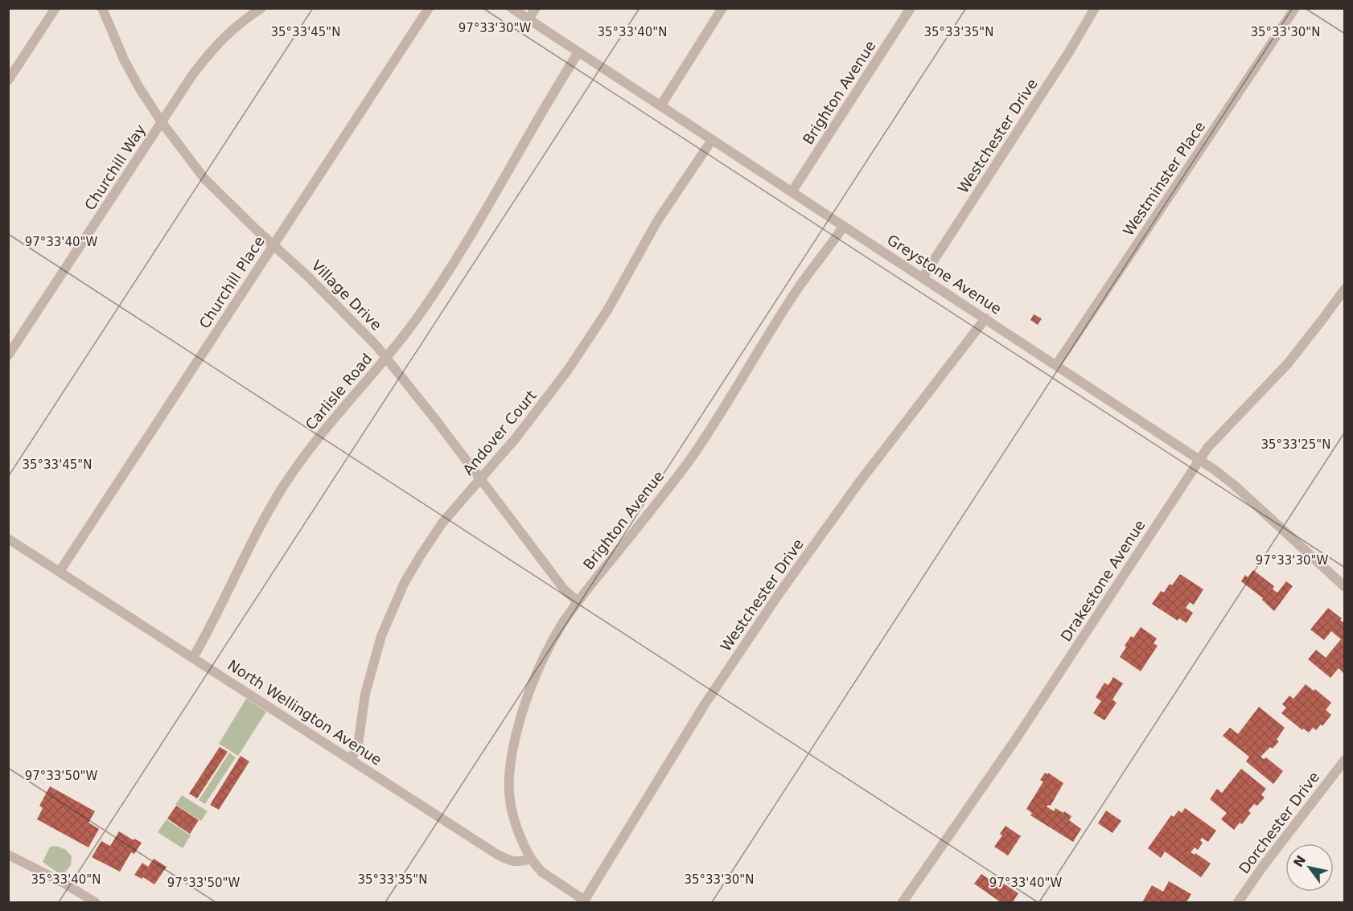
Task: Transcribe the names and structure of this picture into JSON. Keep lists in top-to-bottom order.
{
  "streets": {
    "street": [
      "Brighton Avenue",
      "Westchester Drive",
      "Churchill Way",
      "Westminster Place",
      "Greystone Avenue",
      "Churchill Place",
      "Village Drive",
      "Carlisle Road",
      "Andover Court",
      "Drakestone Avenue",
      "North Wellington Avenue",
      "Dorchester Drive"
    ]
  },
  "crossings": [
    ["Brighton Avenue", "Greystone Avenue"],
    ["Brighton Avenue", "Village Drive"],
    ["Brighton Avenue", "North Wellington Avenue"],
    ["Westchester Drive", "Greystone Avenue"],
    ["Churchill Way", "Village Drive"],
    ["Westminster Place", "Greystone Avenue"],
    ["Greystone Avenue", "Carlisle Road"],
    ["Greystone Avenue", "Andover Court"],
    ["Greystone Avenue", "Drakestone Avenue"],
    ["Churchill Place", "Village Drive"],
    ["Churchill Place", "North Wellington Avenue"],
    ["Village Drive", "Carlisle Road"],
    ["Village Drive", "Andover Court"],
    ["Carlisle Road", "North Wellington Avenue"],
    ["Andover Court", "North Wellington Avenue"]
  ],
  "north": "top left",
  "coordinates": [
    "97°33'30\"W",
    "35°33'45\"N",
    "35°33'40\"N",
    "35°33'35\"N",
    "35°33'30\"N",
    "97°33'40\"W",
    "35°33'25\"N",
    "97°33'50\"W"
  ]
}
